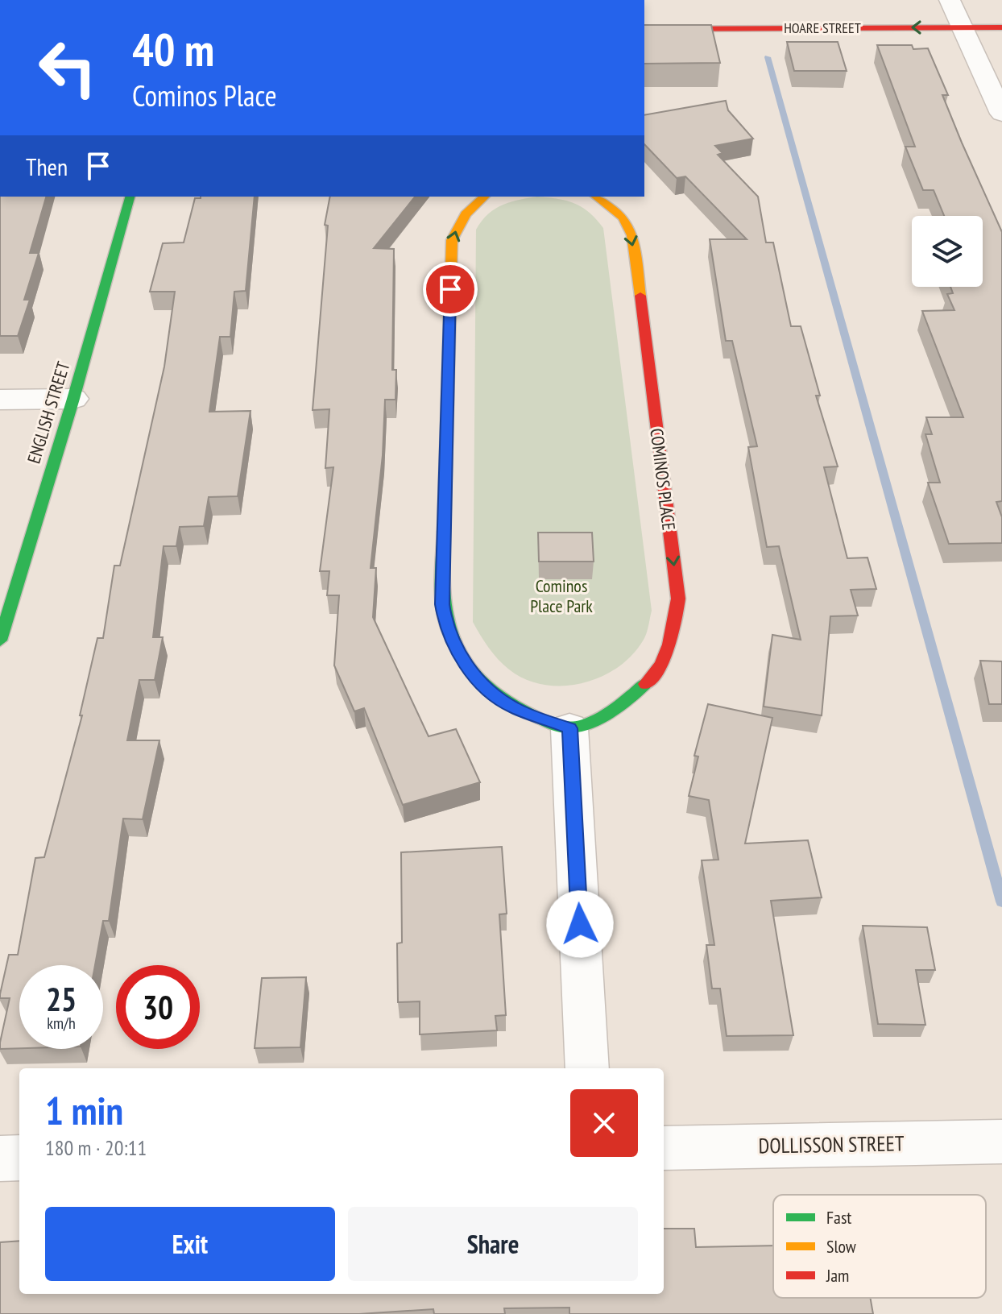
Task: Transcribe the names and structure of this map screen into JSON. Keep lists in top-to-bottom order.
{
  "streets": {
    "street": [
      "HOARE STREET",
      "ENGLISH STREET",
      "COMINOS PLACE",
      "DOLLISSON STREET"
    ]
  },
  "one_way": ["HOARE STREET", "COMINOS PLACE"],
  "parks": ["Cominos Place Park"],
  "legend": ["Fast", "Slow", "Jam"],
  "page": {
    "turn": ["40 m", "Cominos Place"],
    "then": "Then",
    "speed": "25 km/h",
    "limit": "30",
    "heading": ["1 min", "180 m · 20:11"],
    "buttons": ["Exit", "Share"]
  }
}
